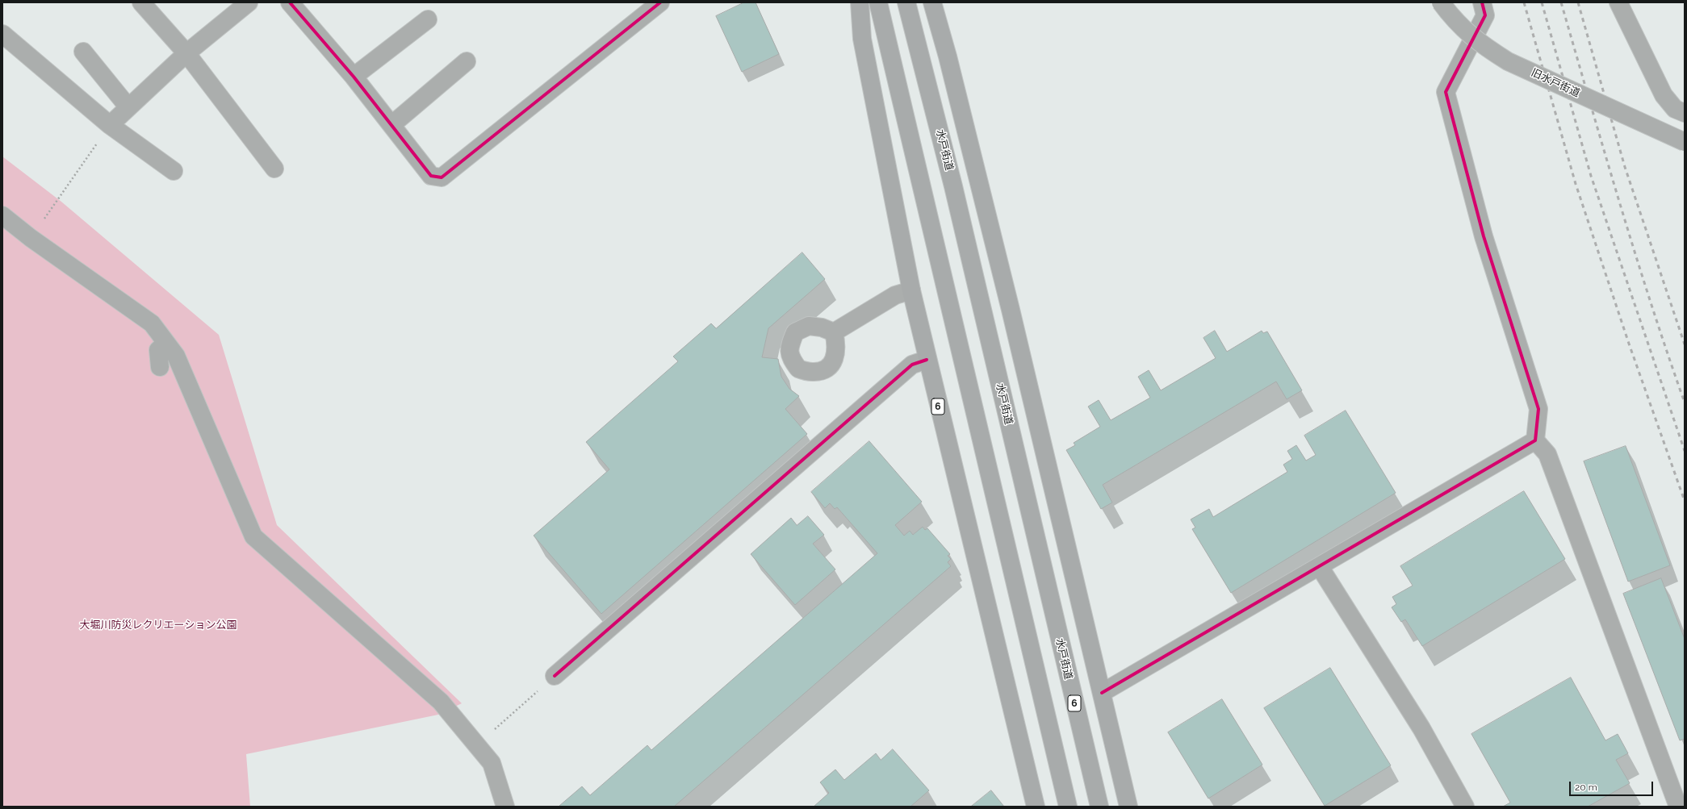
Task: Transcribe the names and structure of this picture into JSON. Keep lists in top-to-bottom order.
{
  "streets": {
    "highway": ["水戸街道", "6"],
    "street": ["旧水戸街道"]
  },
  "parks": ["大堀川防災レクリエーション公園"],
  "scale_bar": "20 m"
}
